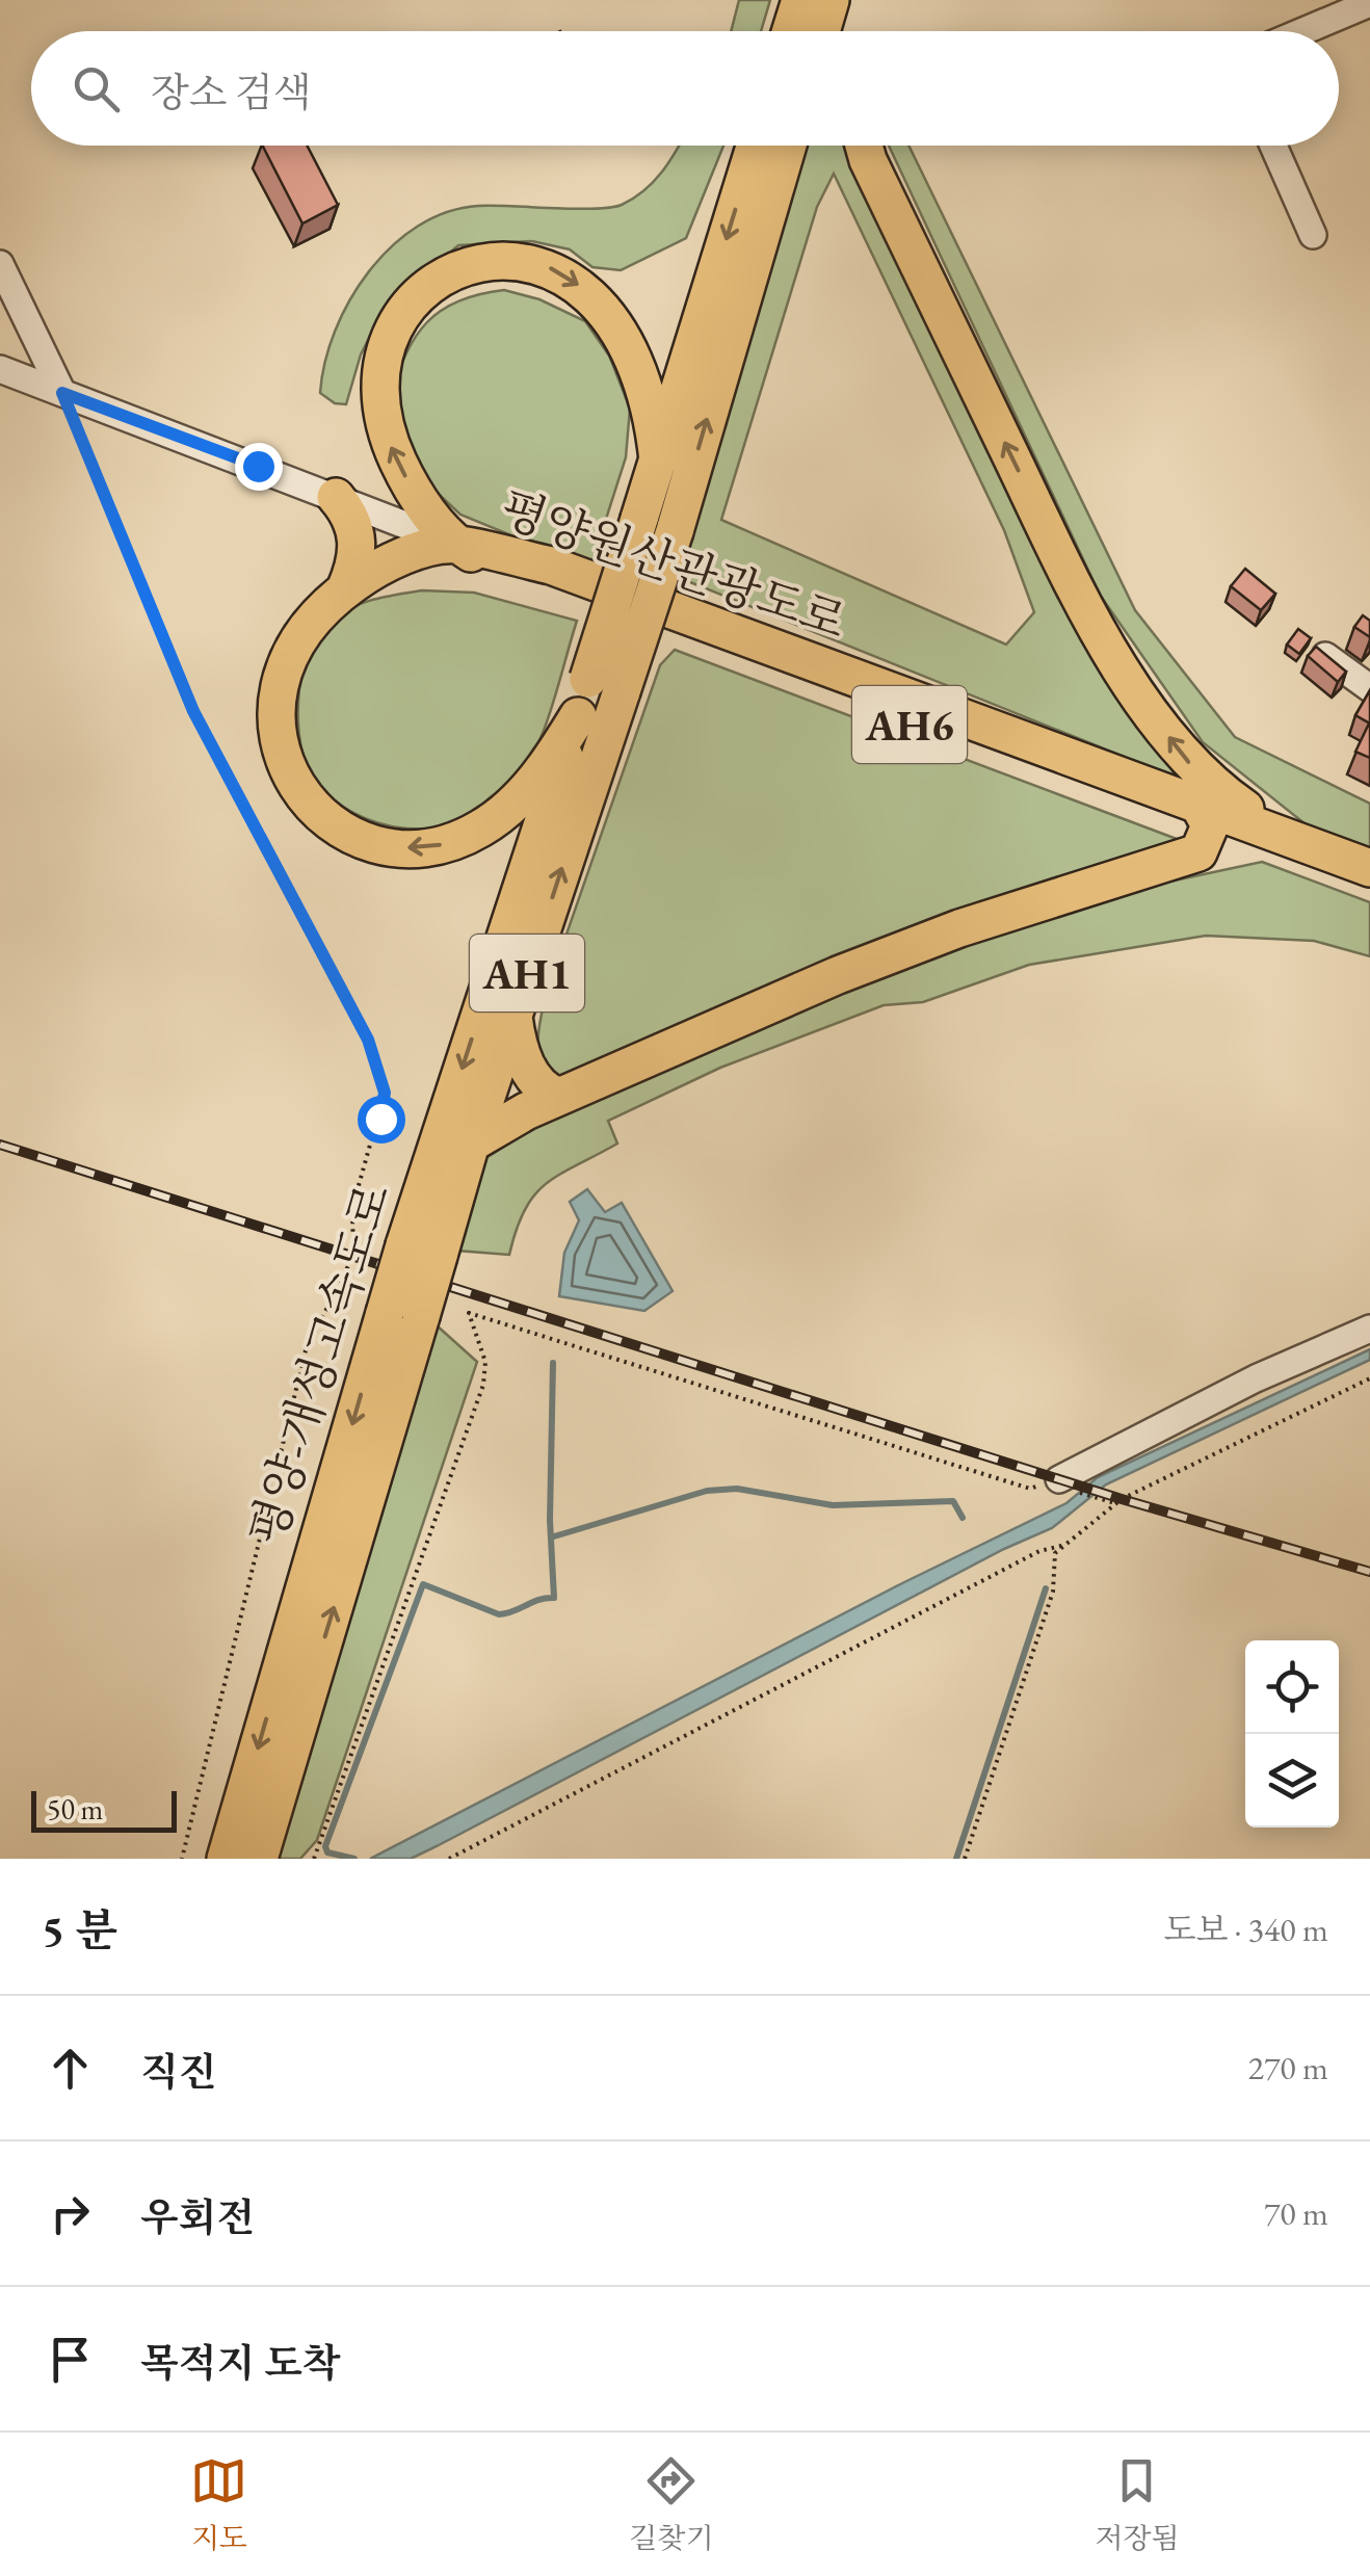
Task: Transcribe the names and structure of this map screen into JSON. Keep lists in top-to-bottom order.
{
  "streets": {
    "highway": [
      "평양원산관광도로",
      "AH6",
      "AH1",
      "평양-개성고속도로"
    ]
  },
  "scale_bar": "50 m",
  "page": {
    "search": "장소 검색",
    "scale": "50 m",
    "heading": ["5 분", "도보 · 340 m"],
    "list": [
      ["직진", "270 m"],
      ["우회전", "70 m"],
      "목적지 도착"
    ],
    "nav": ["지도", "길찾기", "저장됨"]
  }
}
